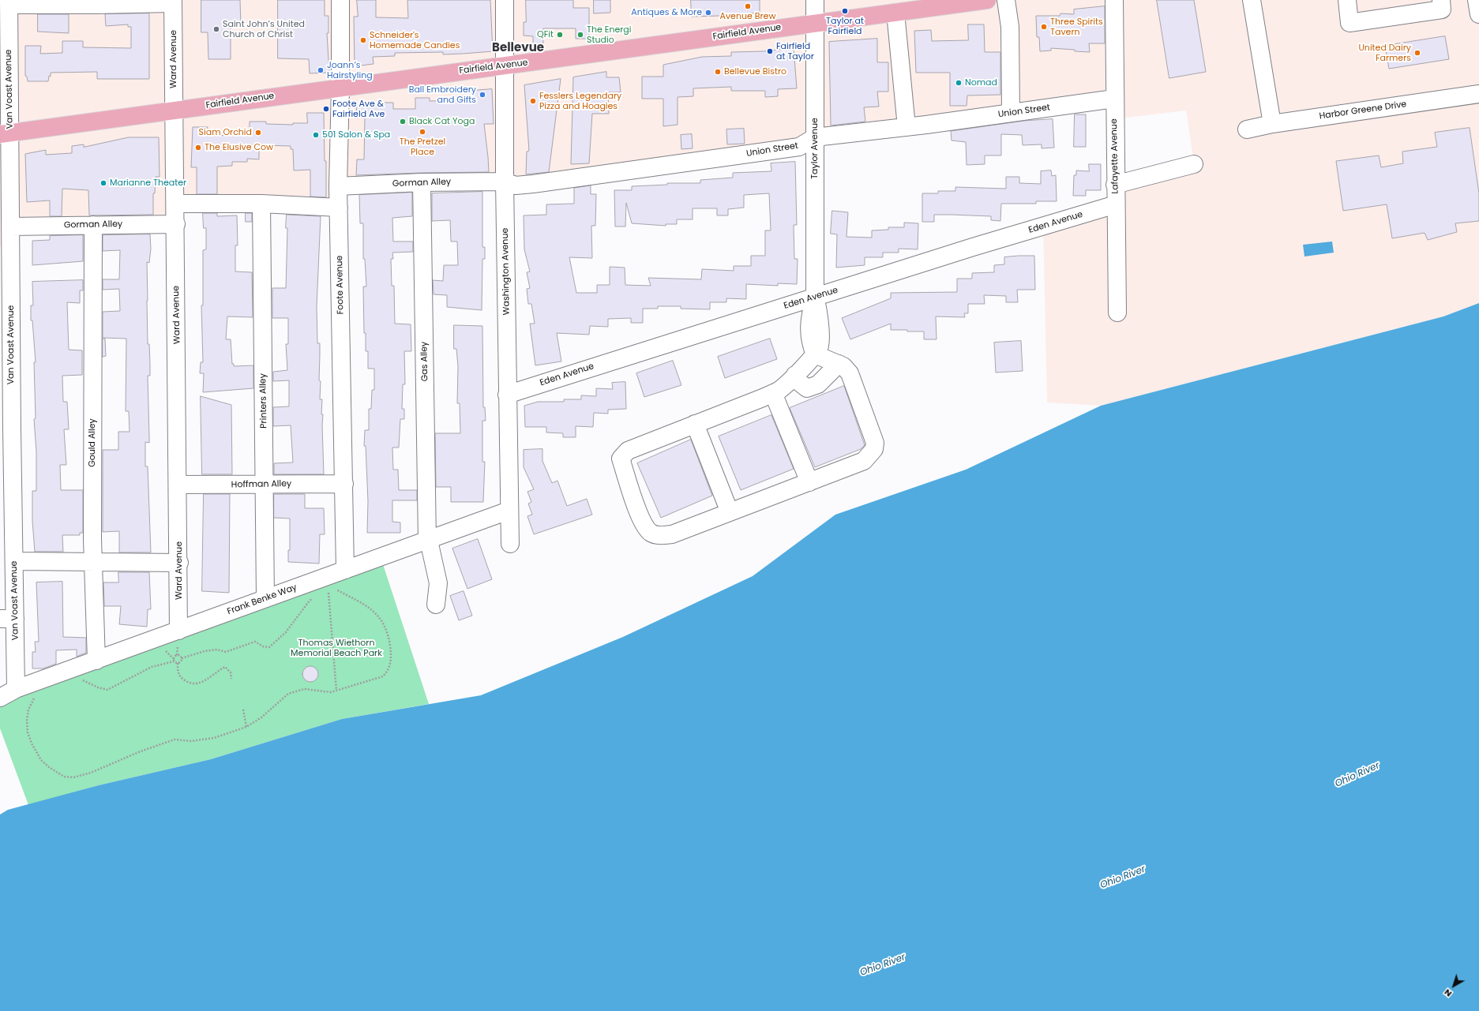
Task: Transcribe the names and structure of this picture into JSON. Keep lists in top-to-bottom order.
{
  "streets": {
    "main road": ["Fairfield Avenue"],
    "street": [
      "Ward Avenue",
      "Van Voast Avenue",
      "Harbor Greene Drive",
      "Union Street",
      "Taylor Avenue",
      "Lafayette Avenue",
      "Gorman Alley",
      "Eden Avenue",
      "Washington Avenue",
      "Foote Avenue",
      "Gas Alley",
      "Printers Alley",
      "Gould Alley",
      "Hoffman Alley",
      "Frank Benke Way"
    ]
  },
  "crossings": [
    ["Fairfield Avenue", "Ward Avenue"],
    ["Fairfield Avenue", "Van Voast Avenue"],
    ["Fairfield Avenue", "Taylor Avenue"],
    ["Fairfield Avenue", "Washington Avenue"],
    ["Fairfield Avenue", "Foote Avenue"],
    ["Ward Avenue", "Gorman Alley"],
    ["Ward Avenue", "Hoffman Alley"],
    ["Ward Avenue", "Frank Benke Way"],
    ["Van Voast Avenue", "Gorman Alley"],
    ["Van Voast Avenue", "Frank Benke Way"],
    ["Union Street", "Taylor Avenue"],
    ["Union Street", "Lafayette Avenue"],
    ["Union Street", "Gorman Alley"],
    ["Union Street", "Washington Avenue"],
    ["Taylor Avenue", "Eden Avenue"],
    ["Lafayette Avenue", "Eden Avenue"],
    ["Gorman Alley", "Washington Avenue"],
    ["Gorman Alley", "Foote Avenue"],
    ["Gorman Alley", "Gas Alley"],
    ["Gorman Alley", "Gould Alley"],
    ["Eden Avenue", "Washington Avenue"],
    ["Washington Avenue", "Frank Benke Way"],
    ["Foote Avenue", "Hoffman Alley"],
    ["Foote Avenue", "Frank Benke Way"],
    ["Gas Alley", "Frank Benke Way"],
    ["Printers Alley", "Hoffman Alley"],
    ["Printers Alley", "Frank Benke Way"],
    ["Gould Alley", "Frank Benke Way"]
  ],
  "districts": ["Bellevue"],
  "water": ["Ohio River"],
  "parks": ["Thomas Wiethorn Memorial Beach Park"],
  "places": [
    "Avenue Brew",
    "Taylor at Fairfield",
    "Antiques & More",
    "Three Spirits Tavern",
    "Saint John’s United Church of Christ",
    "QFit",
    "The Energi Studio",
    "Schneider's Homemade Candies",
    "Fairfield at Taylor",
    "United Dairy Farmers",
    "Joann’s Hairstyling",
    "Bellevue Bistro",
    "Nomad",
    "Ball Embroidery and Gifts",
    "Fesslers Legendary Pizza and Hoagies",
    "Foote Ave & Fairfield Ave",
    "Black Cat Yoga",
    "The Pretzel Place",
    "Siam Orchid",
    "501 Salon & Spa",
    "The Elusive Cow",
    "Marianne Theater"
  ],
  "north": "bottom left"
}
